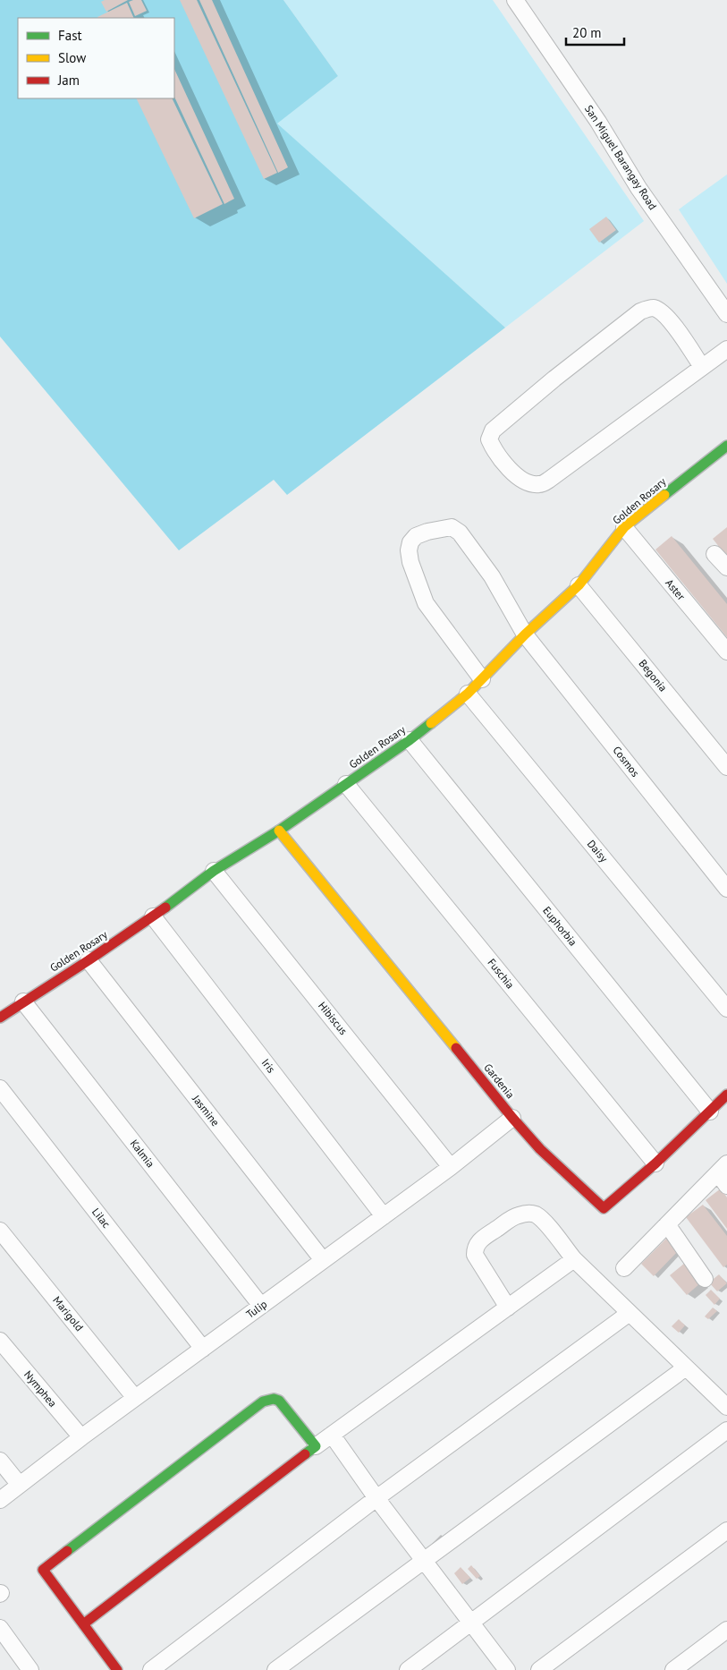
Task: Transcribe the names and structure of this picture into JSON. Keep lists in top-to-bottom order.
{
  "streets": {
    "street": [
      "San Miguel Barangay Road",
      "Golden Rosary",
      "Aster",
      "Begonia",
      "Cosmos",
      "Daisy",
      "Euphorbia",
      "Fuschia",
      "Hibiscus",
      "Iris",
      "Gardenia",
      "Jasmine",
      "Kalmia",
      "Lilac",
      "Tulip",
      "Marigold",
      "Nymphea"
    ]
  },
  "crossings": [
    ["Golden Rosary", "Aster"],
    ["Golden Rosary", "Begonia"],
    ["Golden Rosary", "Cosmos"],
    ["Golden Rosary", "Daisy"],
    ["Golden Rosary", "Euphorbia"],
    ["Golden Rosary", "Fuschia"],
    ["Golden Rosary", "Hibiscus"],
    ["Golden Rosary", "Iris"],
    ["Golden Rosary", "Gardenia"],
    ["Golden Rosary", "Jasmine"],
    ["Golden Rosary", "Kalmia"],
    ["Euphorbia", "Gardenia"],
    ["Fuschia", "Gardenia"],
    ["Hibiscus", "Tulip"],
    ["Iris", "Tulip"],
    ["Gardenia", "Tulip"],
    ["Jasmine", "Tulip"],
    ["Kalmia", "Tulip"],
    ["Lilac", "Tulip"],
    ["Tulip", "Marigold"],
    ["Tulip", "Nymphea"]
  ],
  "legend": ["Fast", "Slow", "Jam"],
  "scale_bar": "20 m"
}
